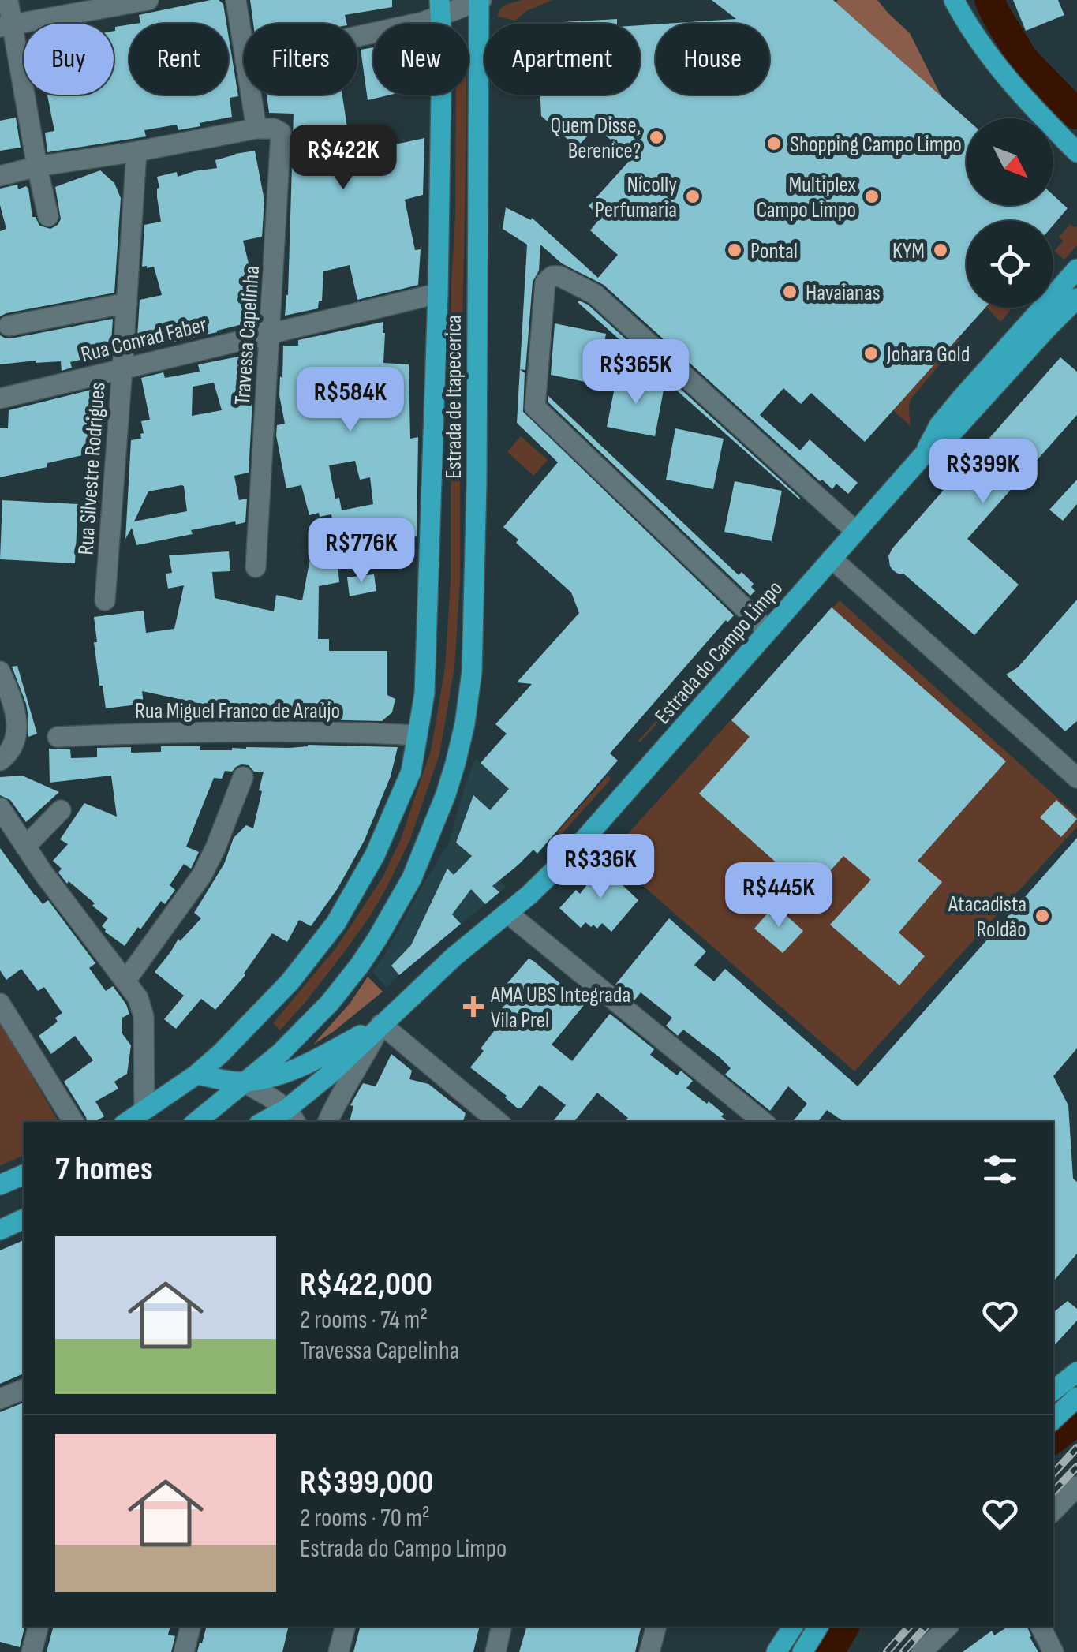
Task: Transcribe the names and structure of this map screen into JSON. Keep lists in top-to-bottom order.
{
  "streets": {
    "main road": ["Estrada de Itapecerica", "Estrada do Campo Limpo"],
    "street": [
      "Travessa Capelinha",
      "Rua Conrad Faber",
      "Rua Silvestre Rodrigues",
      "Rua Miguel Franco de Araújo"
    ]
  },
  "crossings": [
    ["Travessa Capelinha", "Rua Conrad Faber"],
    ["Rua Conrad Faber", "Estrada de Itapecerica"],
    ["Rua Conrad Faber", "Rua Silvestre Rodrigues"],
    ["Estrada de Itapecerica", "Estrada do Campo Limpo"],
    ["Estrada de Itapecerica", "Rua Miguel Franco de Araújo"]
  ],
  "places": {
    "other": [
      "Quem Disse, Berenice?",
      "Shopping Campo Limpo",
      "Nicolly Perfumaria",
      "Multiplex Campo Limpo",
      "Pontal",
      "KYM",
      "Havaianas",
      "Johara Gold",
      "Atacadista Roldão"
    ],
    "health": ["AMA UBS Integrada Vila Prel"]
  },
  "north": "bottom right",
  "page": {
    "chip": [
      "Buy",
      "Rent",
      "Filters",
      "New",
      "Apartment",
      "House"
    ],
    "price": [
      "R$422K",
      "R$365K",
      "R$584K",
      "R$399K",
      "R$776K",
      "R$336K",
      "R$445K"
    ],
    "heading": "7 homes",
    "list": [
      {
        "name": "R$422,000",
        "note": "2 rooms · 74 m² · Travessa Capelinha"
      },
      {
        "name": "R$399,000",
        "note": "2 rooms · 70 m² · Estrada do Campo Limpo"
      }
    ]
  }
}
